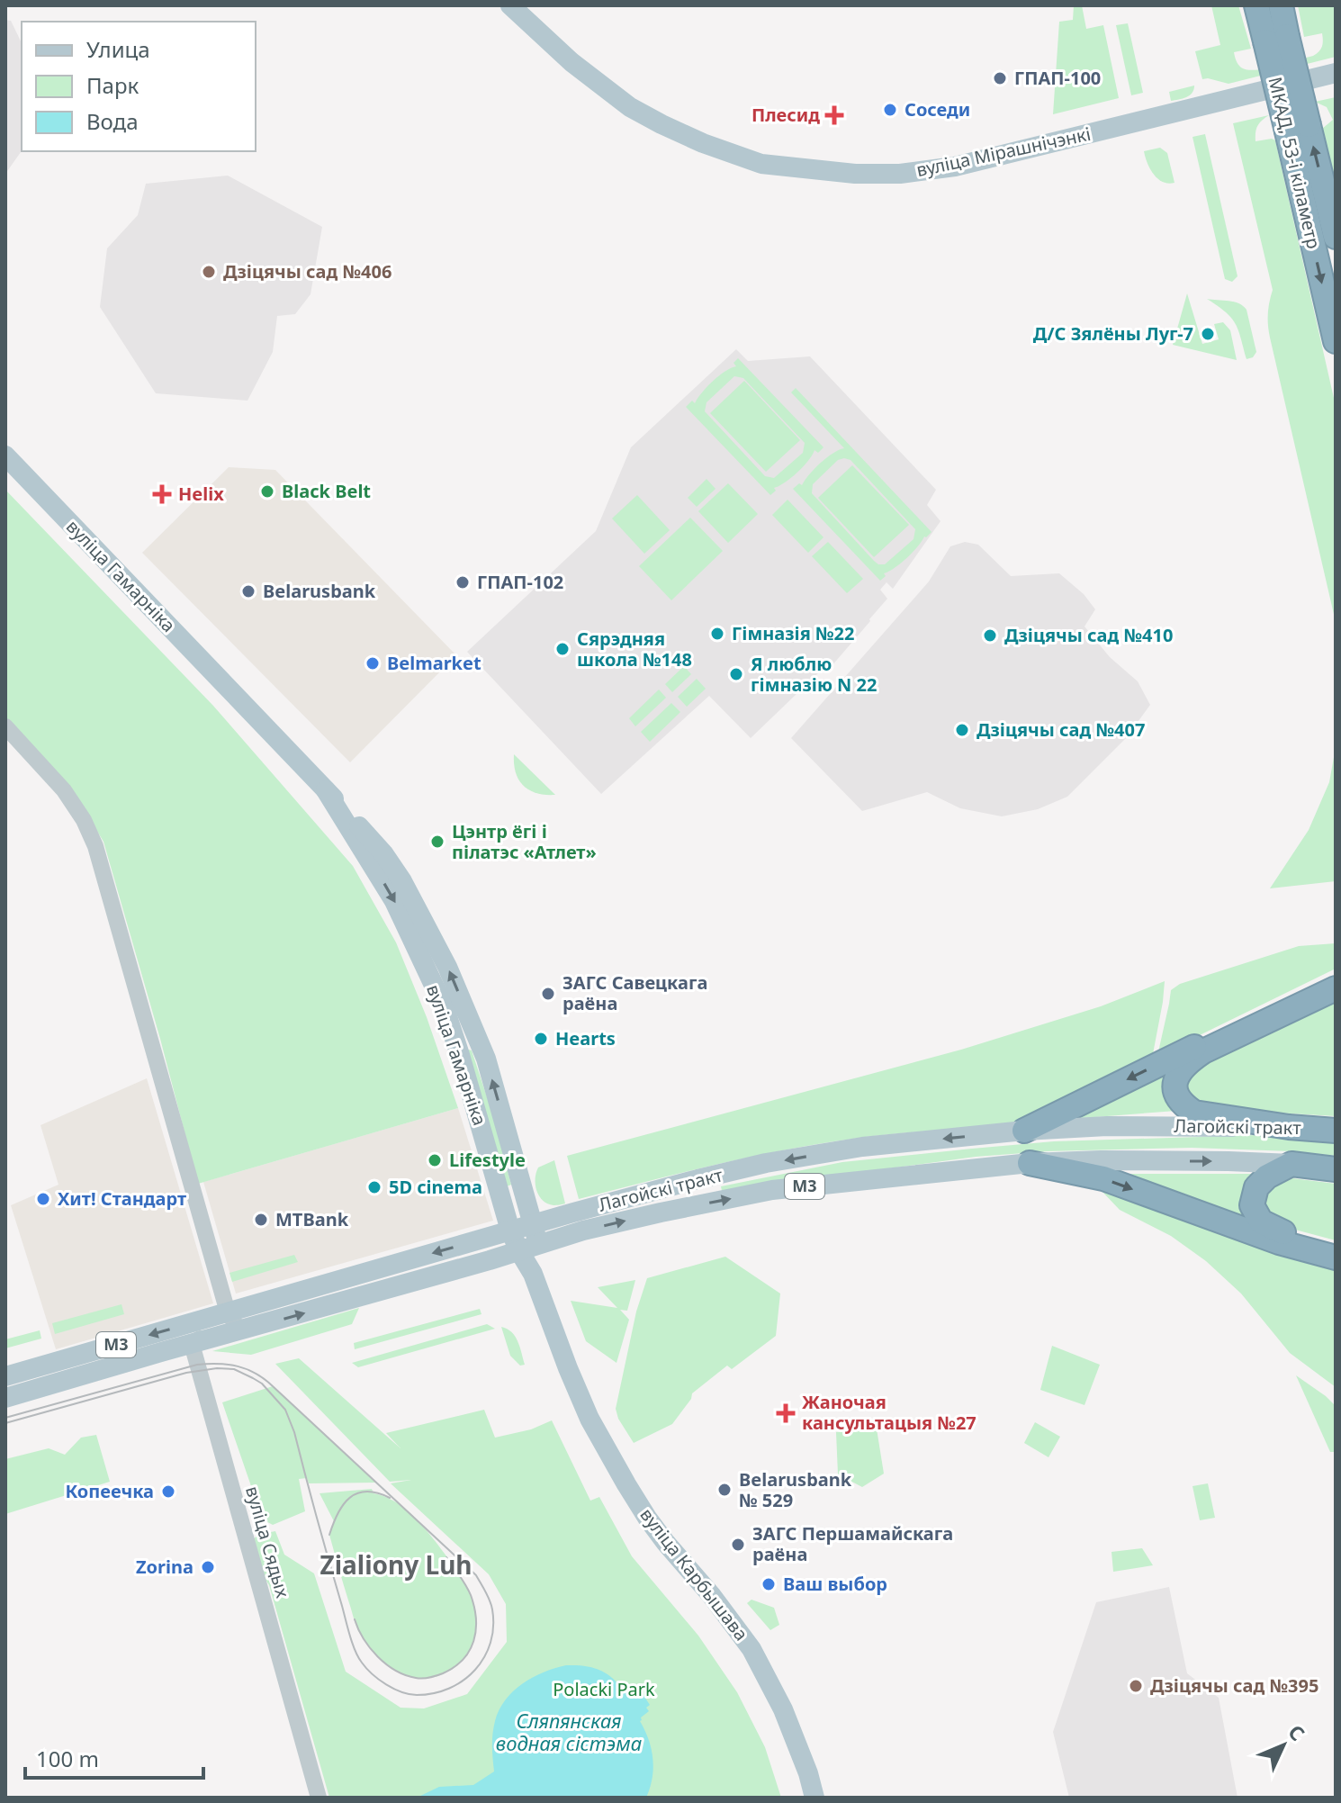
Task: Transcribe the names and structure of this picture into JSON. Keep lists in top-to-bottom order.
{
  "streets": {
    "highway": ["МКАД, 53-і кіламетр", "Лагойскі тракт", "М3"],
    "main road": ["вуліца Мірашнічэнкі", "вуліца Гамарніка", "вуліца Карбышава"],
    "street": ["вуліца Сядых"]
  },
  "crossings": [
    ["вуліца Гамарніка", "Лагойскі тракт"],
    ["вуліца Гамарніка", "вуліца Карбышава"],
    ["Лагойскі тракт", "вуліца Сядых"]
  ],
  "districts": ["Zialiony Luh"],
  "water": ["Сляпянская водная сістэма"],
  "parks": ["Polacki Park"],
  "places": {
    "other": [
      "ГПАП-100",
      "Соседи",
      "Дзіцячы сад №406",
      "Д/С Зялёны Луг-7",
      "Black Belt",
      "ГПАП-102",
      "Belarusbank",
      "Гімназія №22",
      "Дзіцячы сад №410",
      "Сярэдняя школа №148",
      "Belmarket",
      "Я люблю гімназію N 22",
      "Дзіцячы сад №407",
      "Цэнтр ёгі і пілатэс «Атлет»",
      "ЗАГС Савецкага раёна",
      "Hearts",
      "Lifestyle",
      "5D cinema",
      "Хит! Стандарт",
      "MTBank",
      "Belarusbank № 529",
      "Копеечка",
      "ЗАГС Першамайскага раёна",
      "Zorina",
      "Ваш выбор",
      "Дзіцячы сад №395"
    ],
    "health": ["Плесид", "Helix", "Жаночая кансультацыя №27"]
  },
  "legend": ["Улица", "Парк", "Вода"],
  "scale_bar": "100 m",
  "north": "top right"
}
